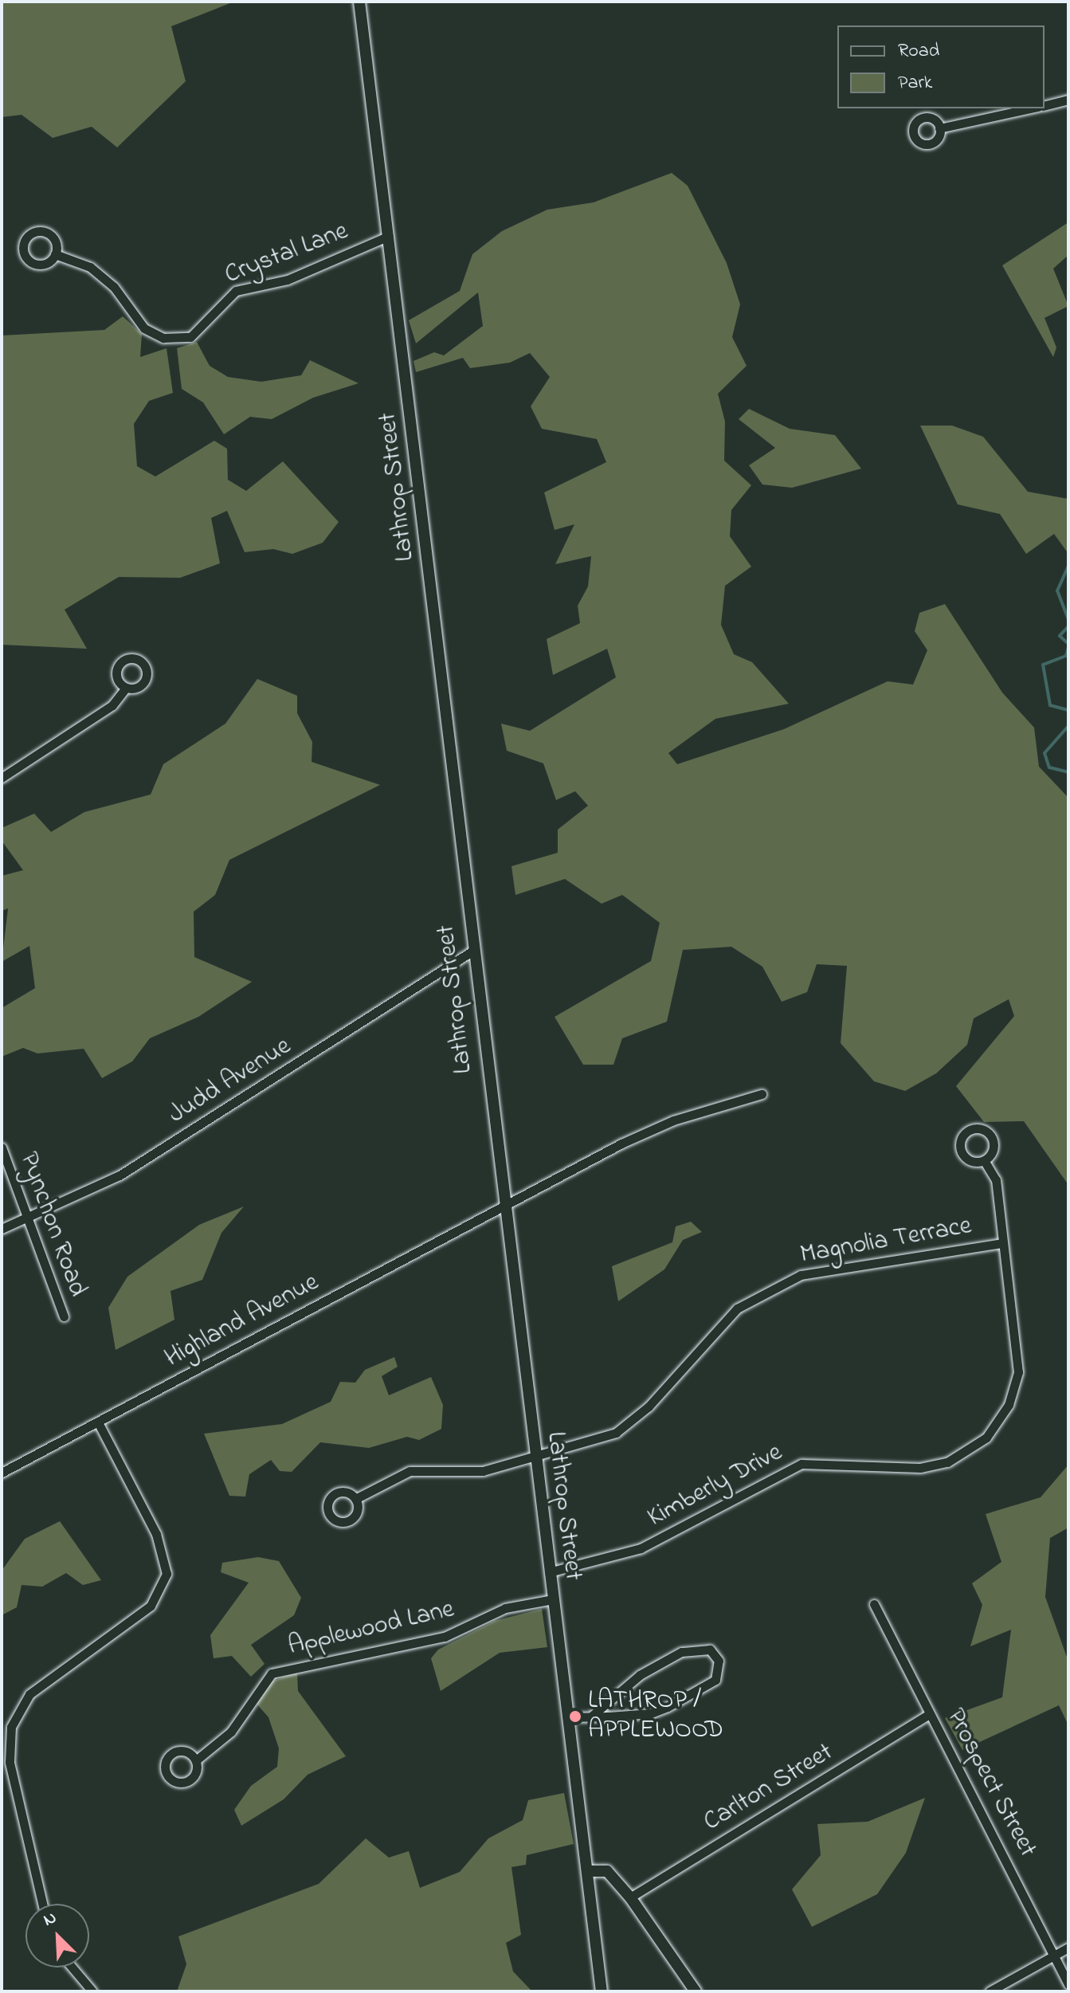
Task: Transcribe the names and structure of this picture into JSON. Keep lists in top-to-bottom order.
{
  "streets": {
    "street": [
      "Crystal Lane",
      "Lathrop Street",
      "Judd Avenue",
      "Pynchon Road",
      "Magnolia Terrace",
      "Highland Avenue",
      "Kimberly Drive",
      "Applewood Lane",
      "Prospect Street",
      "Carlton Street"
    ]
  },
  "crossings": [
    ["Crystal Lane", "Lathrop Street"],
    ["Lathrop Street", "Judd Avenue"],
    ["Lathrop Street", "Magnolia Terrace"],
    ["Lathrop Street", "Highland Avenue"],
    ["Lathrop Street", "Kimberly Drive"],
    ["Lathrop Street", "Applewood Lane"],
    ["Judd Avenue", "Pynchon Road"],
    ["Magnolia Terrace", "Kimberly Drive"],
    ["Prospect Street", "Carlton Street"]
  ],
  "places": ["LATHROP / APPLEWOOD"],
  "legend": ["Road", "Park"],
  "north": "top left"
}
